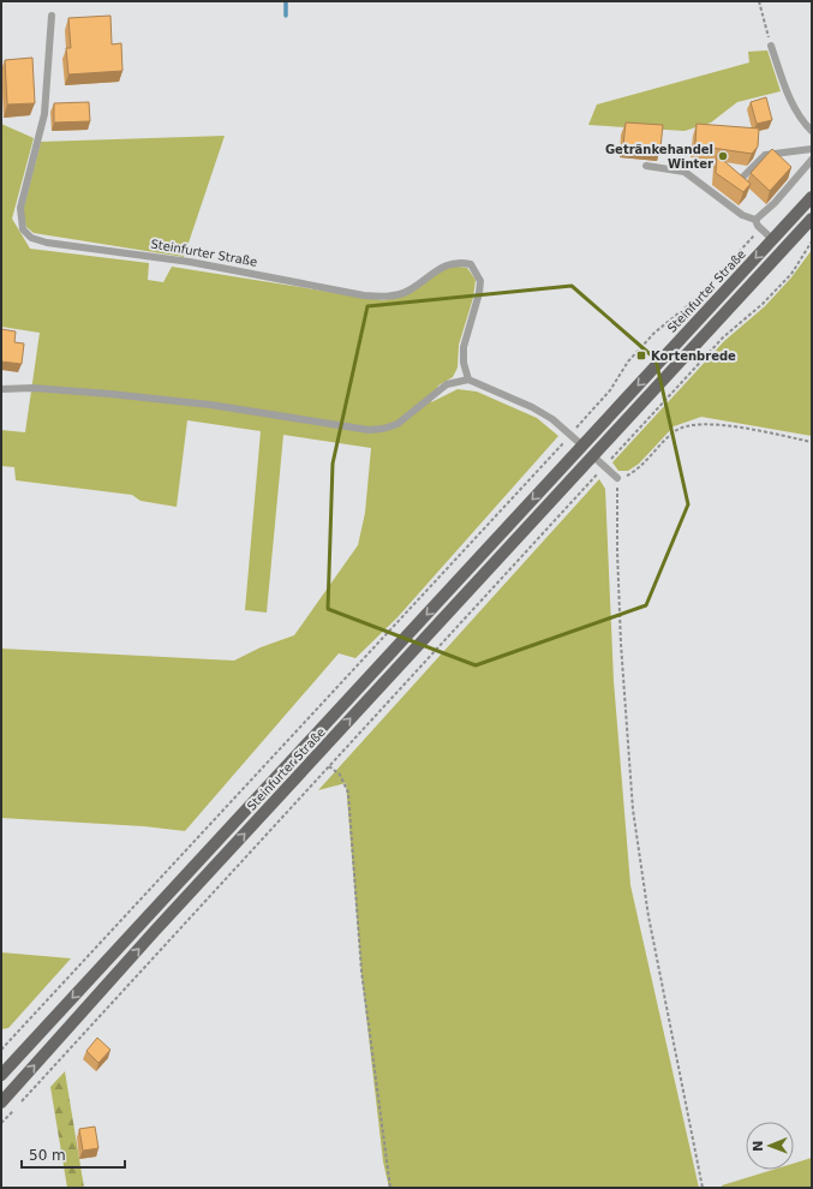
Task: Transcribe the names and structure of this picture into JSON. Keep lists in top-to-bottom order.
{
  "streets": {
    "main road": ["Steinfurter Straße"]
  },
  "places": {
    "other": ["Getränkehandel Winter"],
    "transit": ["Kortenbrede"]
  },
  "scale_bar": "50 m",
  "north": "left"
}
